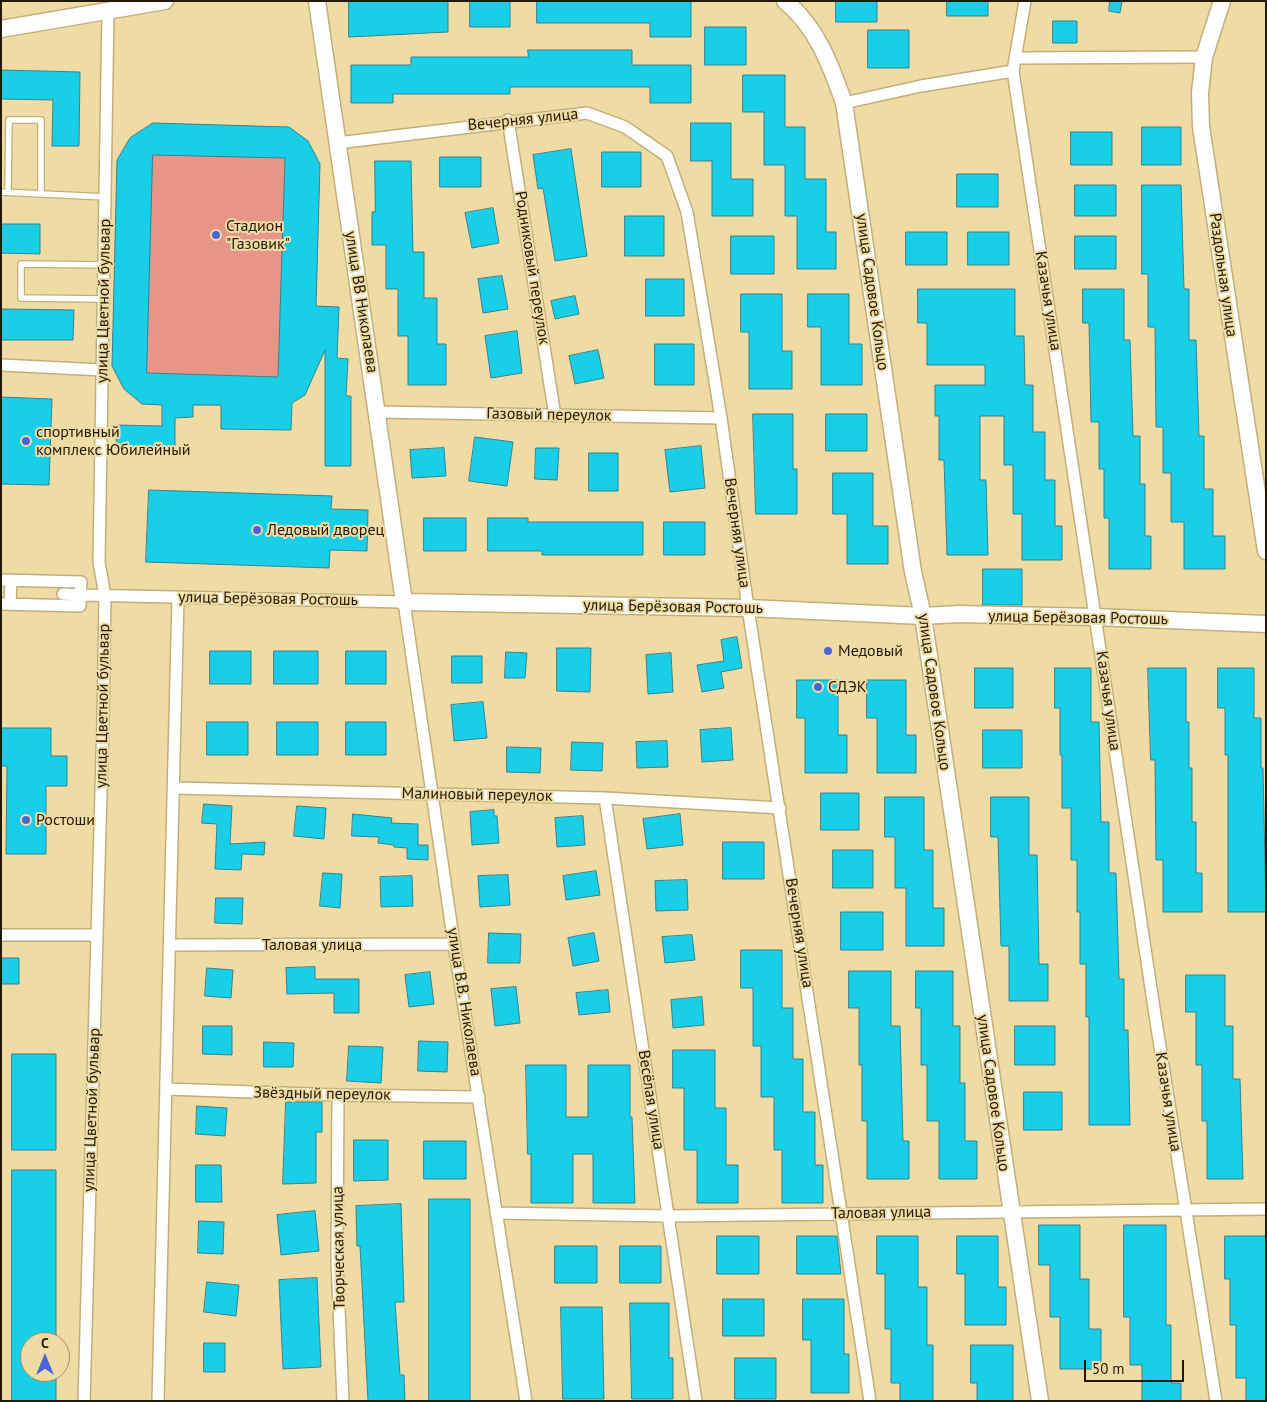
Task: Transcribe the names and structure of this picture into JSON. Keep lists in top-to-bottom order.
{
  "streets": {
    "street": [
      "Вечерняя улица",
      "Родниковый переулок",
      "Раздольная улица",
      "улица Садовое Кольцо",
      "улица Цветной бульвар",
      "Казачья улица",
      "улица ВВ Николаева",
      "Газовый переулок",
      "улица Берёзовая Ростошь",
      "Малиновый переулок",
      "Таловая улица",
      "улица В.В. Николаева",
      "Звёздный переулок",
      "Весёлая улица",
      "Творческая улица"
    ]
  },
  "crossings": [
    ["Вечерняя улица", "Родниковый переулок"],
    ["Вечерняя улица", "улица ВВ Николаева"],
    ["Вечерняя улица", "Газовый переулок"],
    ["Вечерняя улица", "улица Берёзовая Ростошь"],
    ["Вечерняя улица", "Малиновый переулок"],
    ["Вечерняя улица", "Таловая улица"],
    ["Родниковый переулок", "Газовый переулок"],
    ["улица Садовое Кольцо", "улица Берёзовая Ростошь"],
    ["улица Садовое Кольцо", "Таловая улица"],
    ["улица Цветной бульвар", "улица Берёзовая Ростошь"],
    ["Казачья улица", "улица Берёзовая Ростошь"],
    ["Казачья улица", "Таловая улица"],
    ["улица ВВ Николаева", "Газовый переулок"],
    ["улица ВВ Николаева", "улица Берёзовая Ростошь"],
    ["улица ВВ Николаева", "улица В.В. Николаева"],
    ["улица Берёзовая Ростошь", "улица В.В. Николаева"],
    ["Малиновый переулок", "улица В.В. Николаева"],
    ["Малиновый переулок", "Весёлая улица"],
    ["Таловая улица", "улица В.В. Николаева"],
    ["Таловая улица", "Весёлая улица"],
    ["улица В.В. Николаева", "Звёздный переулок"],
    ["Звёздный переулок", "Творческая улица"]
  ],
  "places": [
    "Стадион \"Газовик\"",
    "спортивный комплекс Юбилейный",
    "Ледовый дворец",
    "Медовый",
    "СДЭК",
    "Ростоши"
  ],
  "scale_bar": "50 m",
  "north": "top"
}
